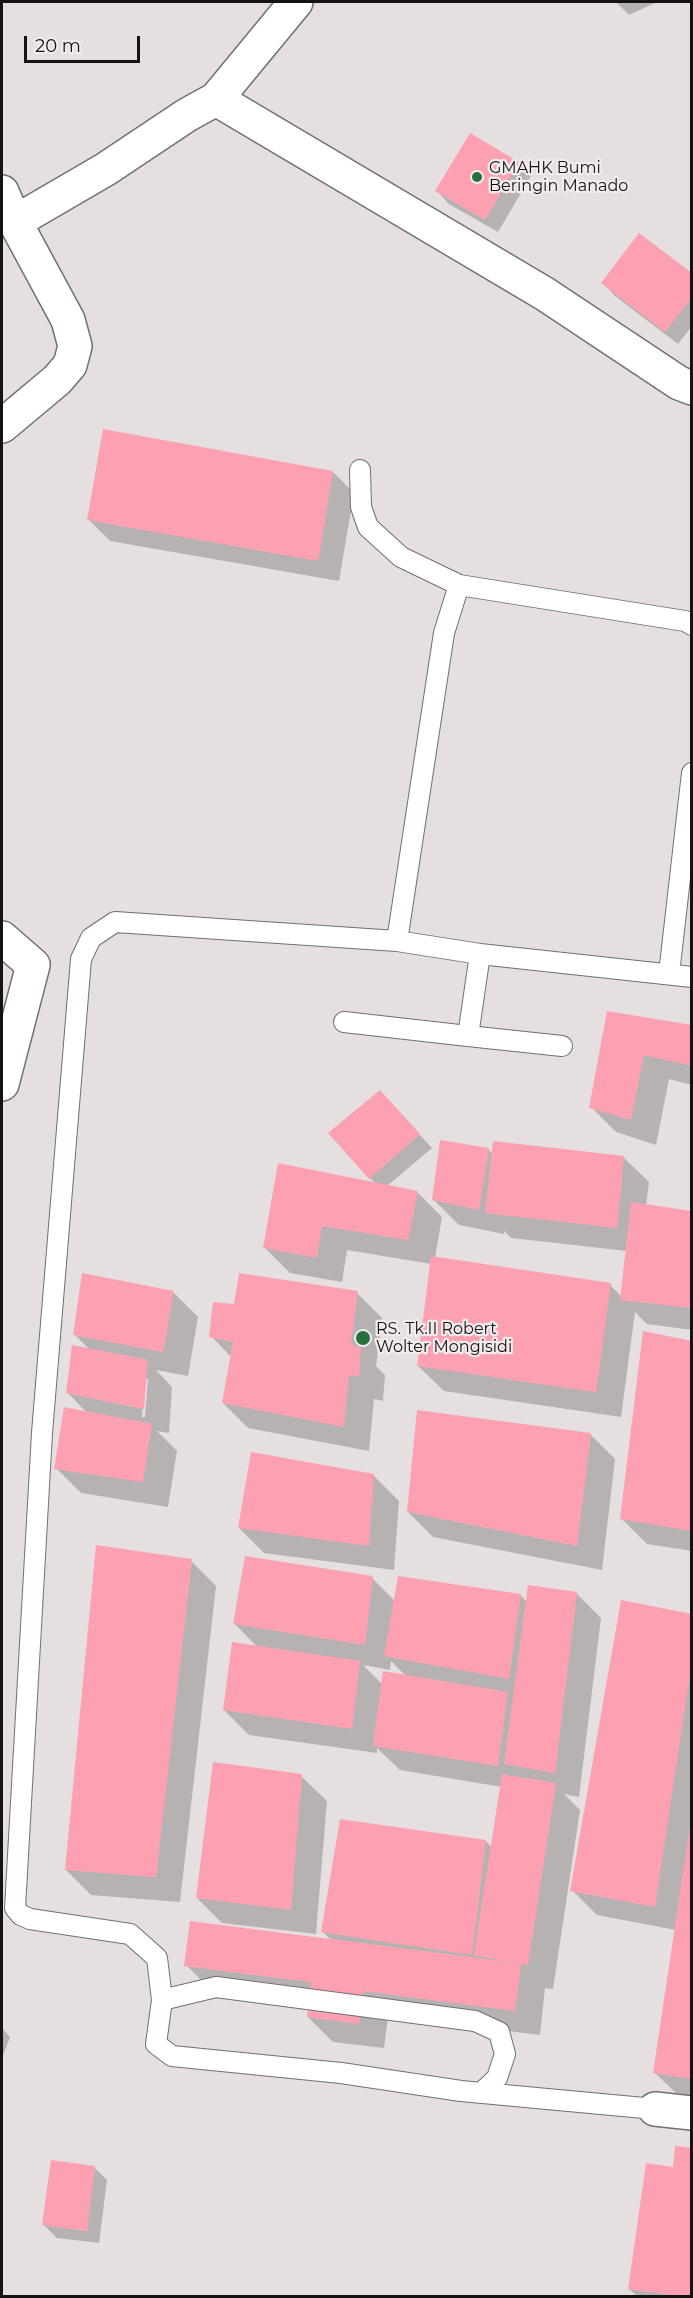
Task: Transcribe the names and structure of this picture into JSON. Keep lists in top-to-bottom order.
{
  "places": ["GMAHK Bumi Beringin Manado", "RS. Tk.II Robert Wolter Mongisidi"],
  "scale_bar": "20 m"
}
